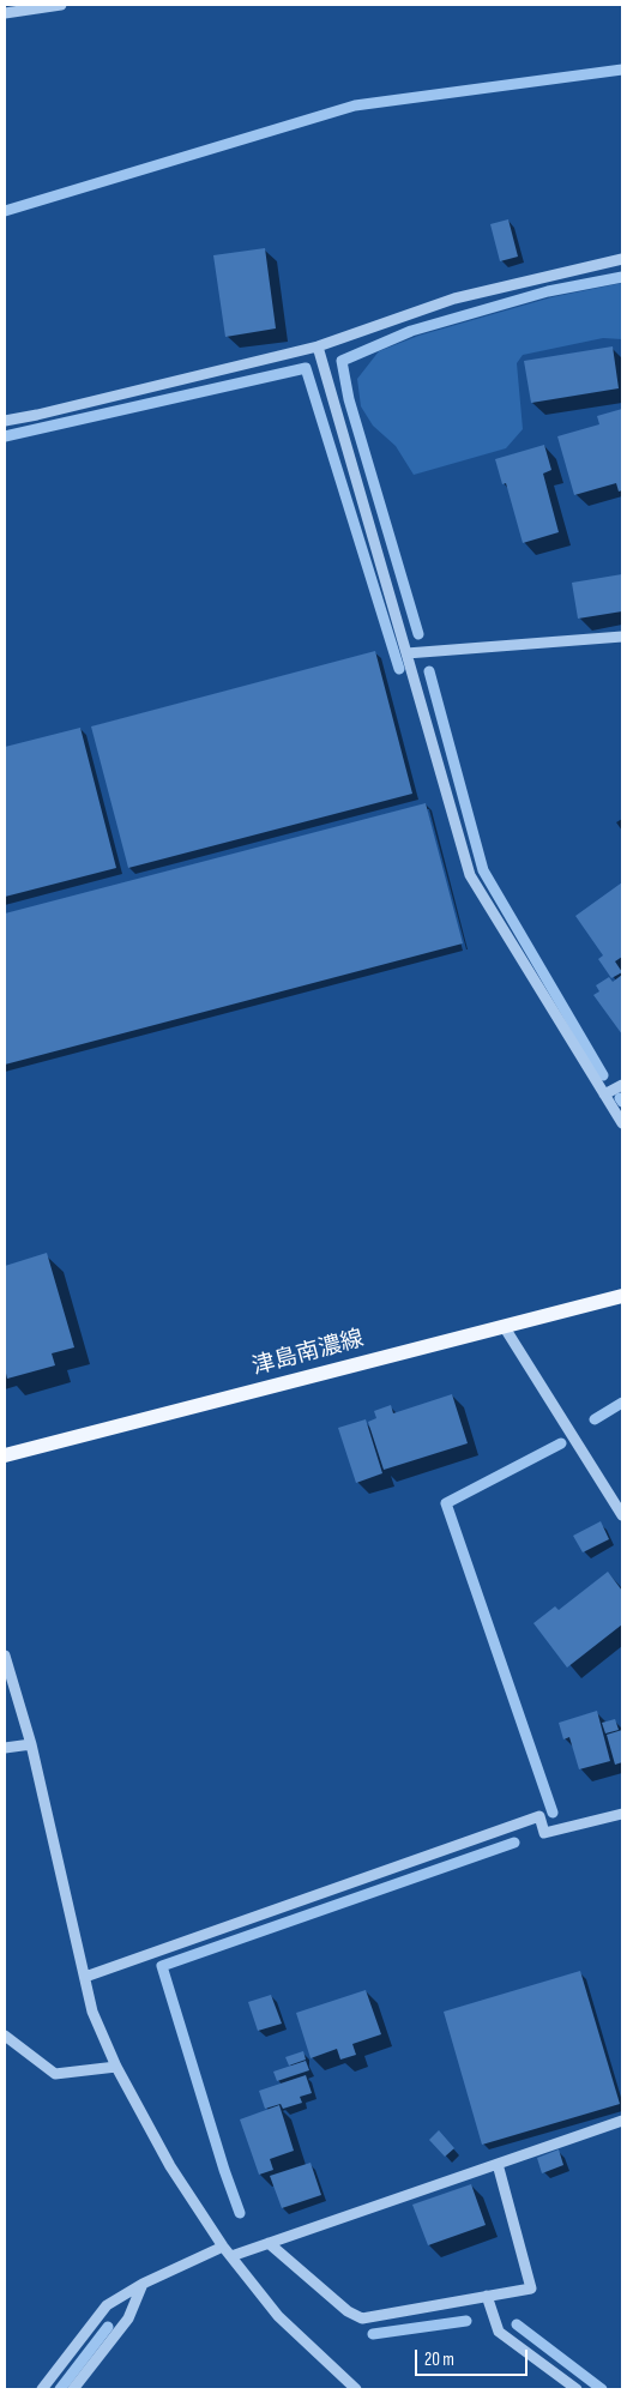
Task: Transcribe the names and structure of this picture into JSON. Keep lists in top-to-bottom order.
{
  "streets": {
    "main road": ["津島南濃線"]
  },
  "scale_bar": "20 m"
}
